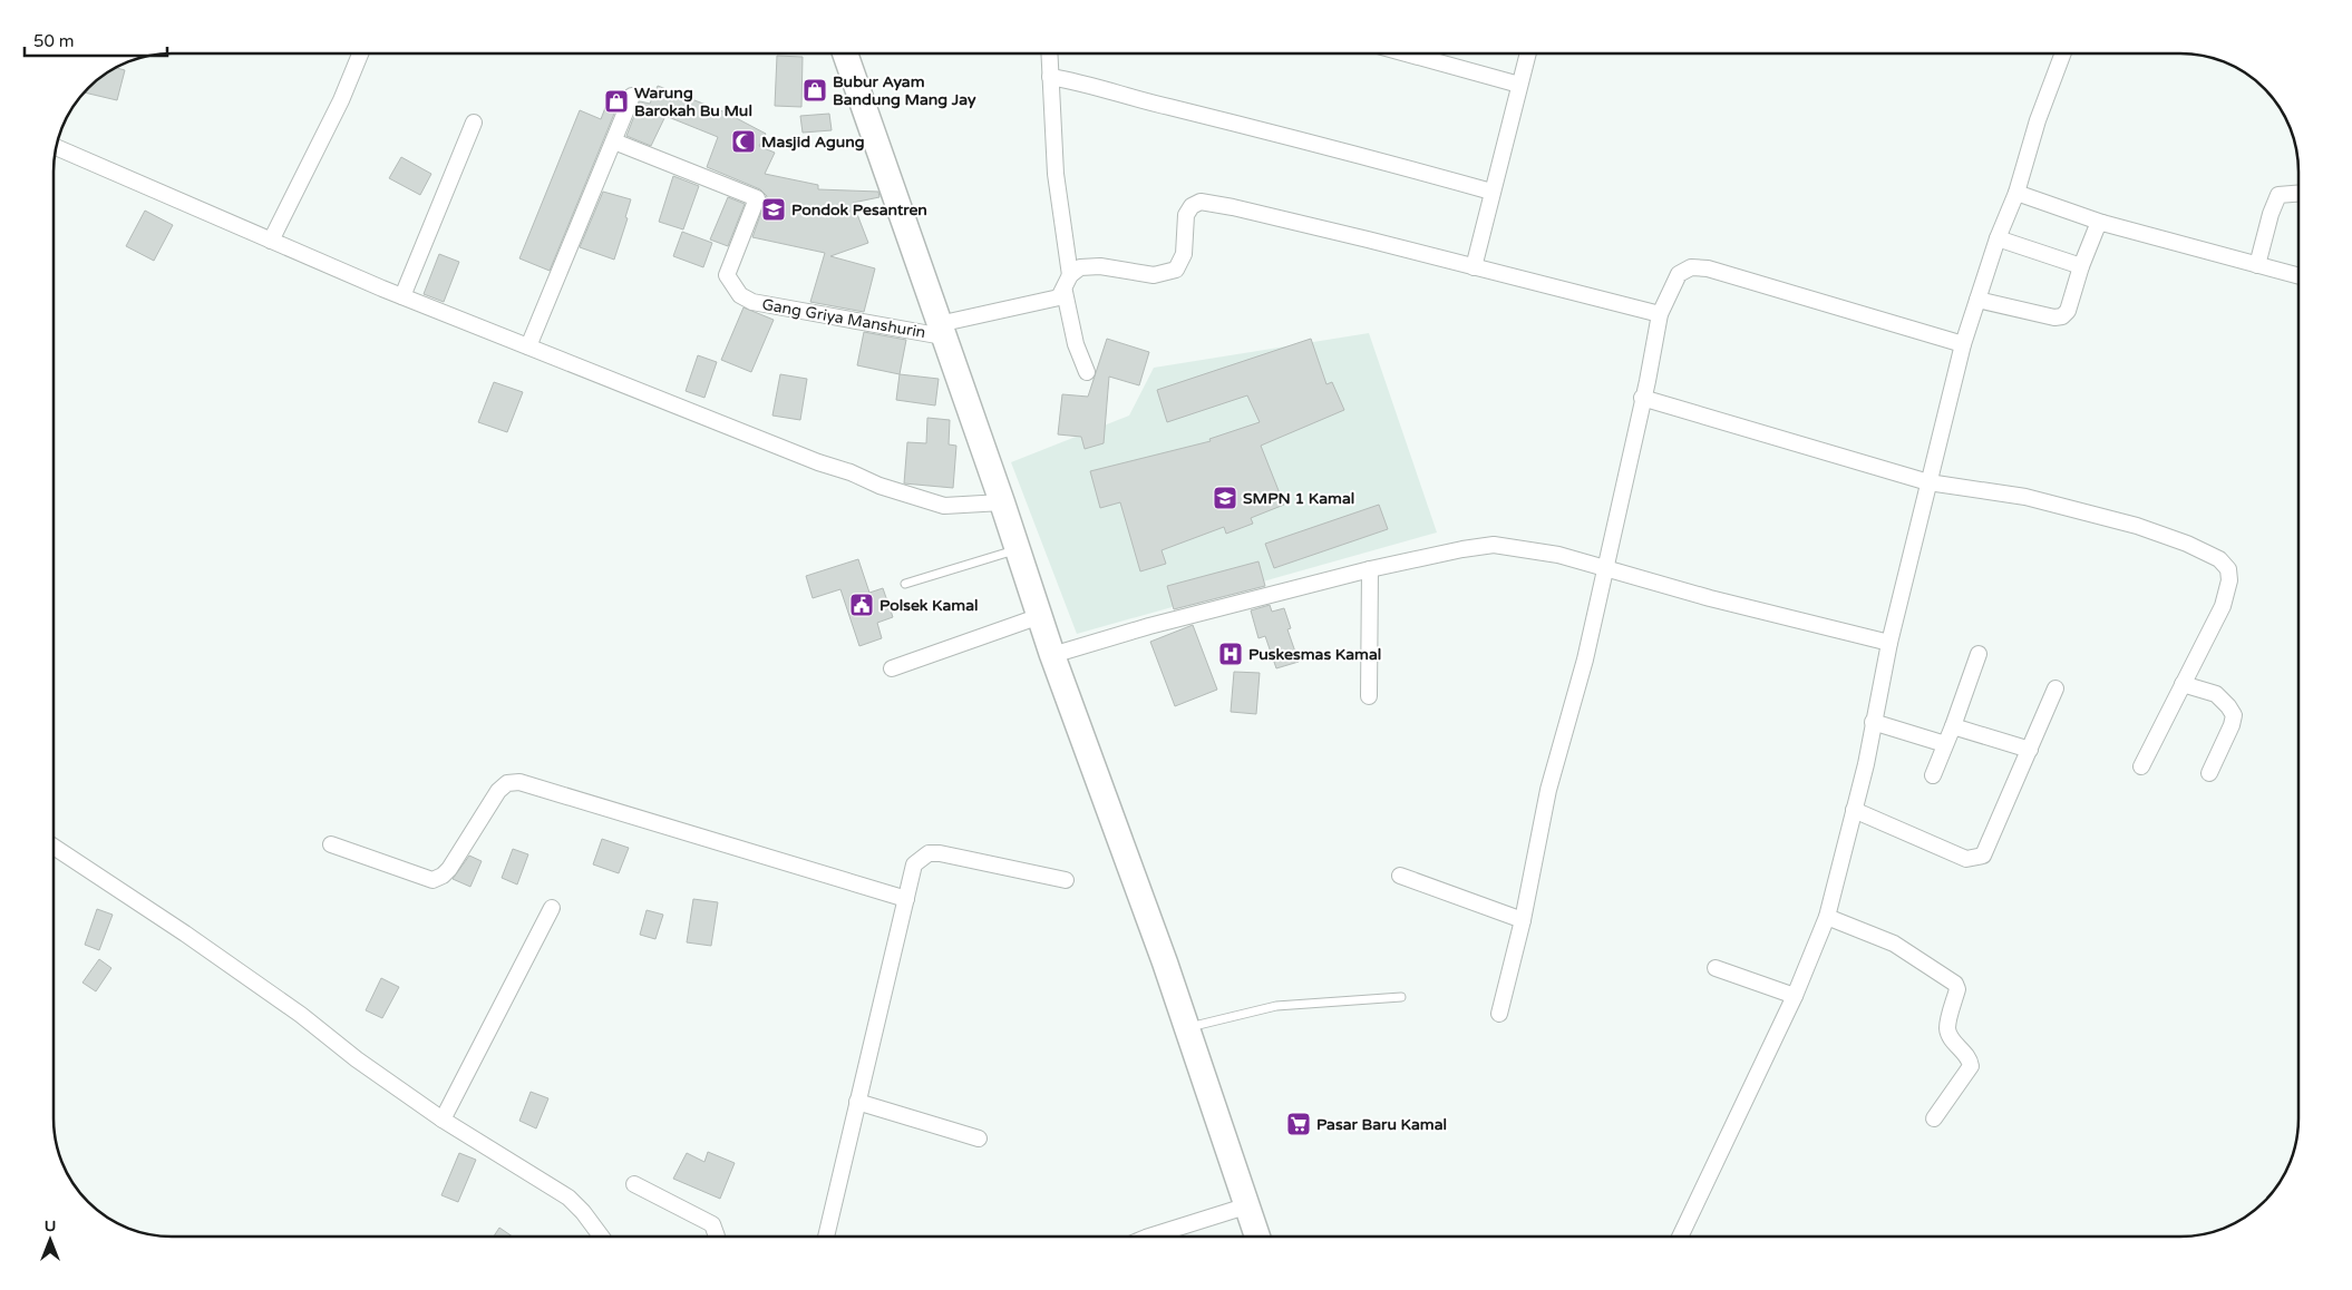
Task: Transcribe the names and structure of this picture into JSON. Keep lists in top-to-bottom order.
{
  "streets": {
    "street": ["Gang Griya Manshurin"]
  },
  "places": {
    "shop": ["Bubur Ayam Bandung Mang Jay", "Warung Barokah Bu Mul"],
    "mosque": ["Masjid Agung"],
    "school or university": ["Pondok Pesantren", "SMPN 1 Kamal"],
    "public building": ["Polsek Kamal"],
    "hospital": ["Puskesmas Kamal"],
    "supermarket": ["Pasar Baru Kamal"]
  },
  "scale_bar": "50 m",
  "north": "top"
}
